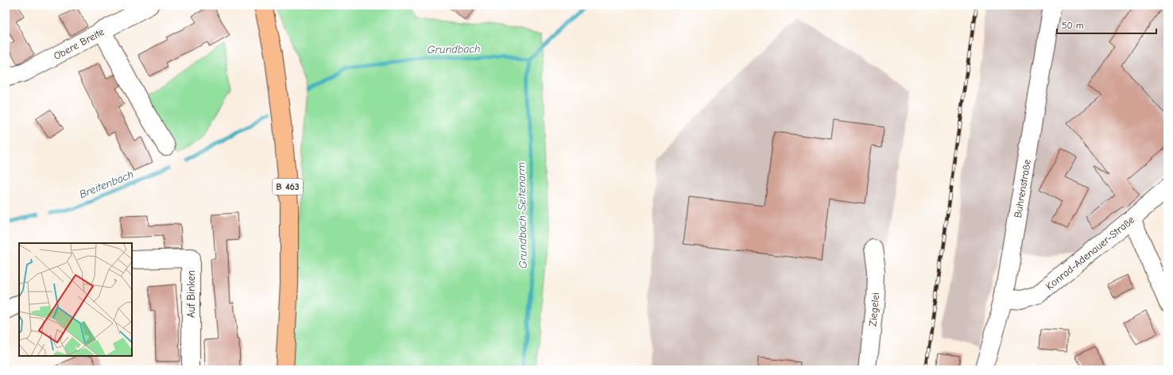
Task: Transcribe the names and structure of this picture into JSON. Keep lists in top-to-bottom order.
{
  "streets": {
    "main road": ["B 463"],
    "street": [
      "Obere Breite",
      "Buhrenstraße",
      "Konrad-Adenauer-Straße",
      "Auf Binken",
      "Ziegelei"
    ]
  },
  "crossings": [
    ["Buhrenstraße", "Konrad-Adenauer-Straße"]
  ],
  "water": ["Grundbach", "Breitenbach", "Grundbach-Seitenarm"],
  "scale_bar": "50 m"
}
